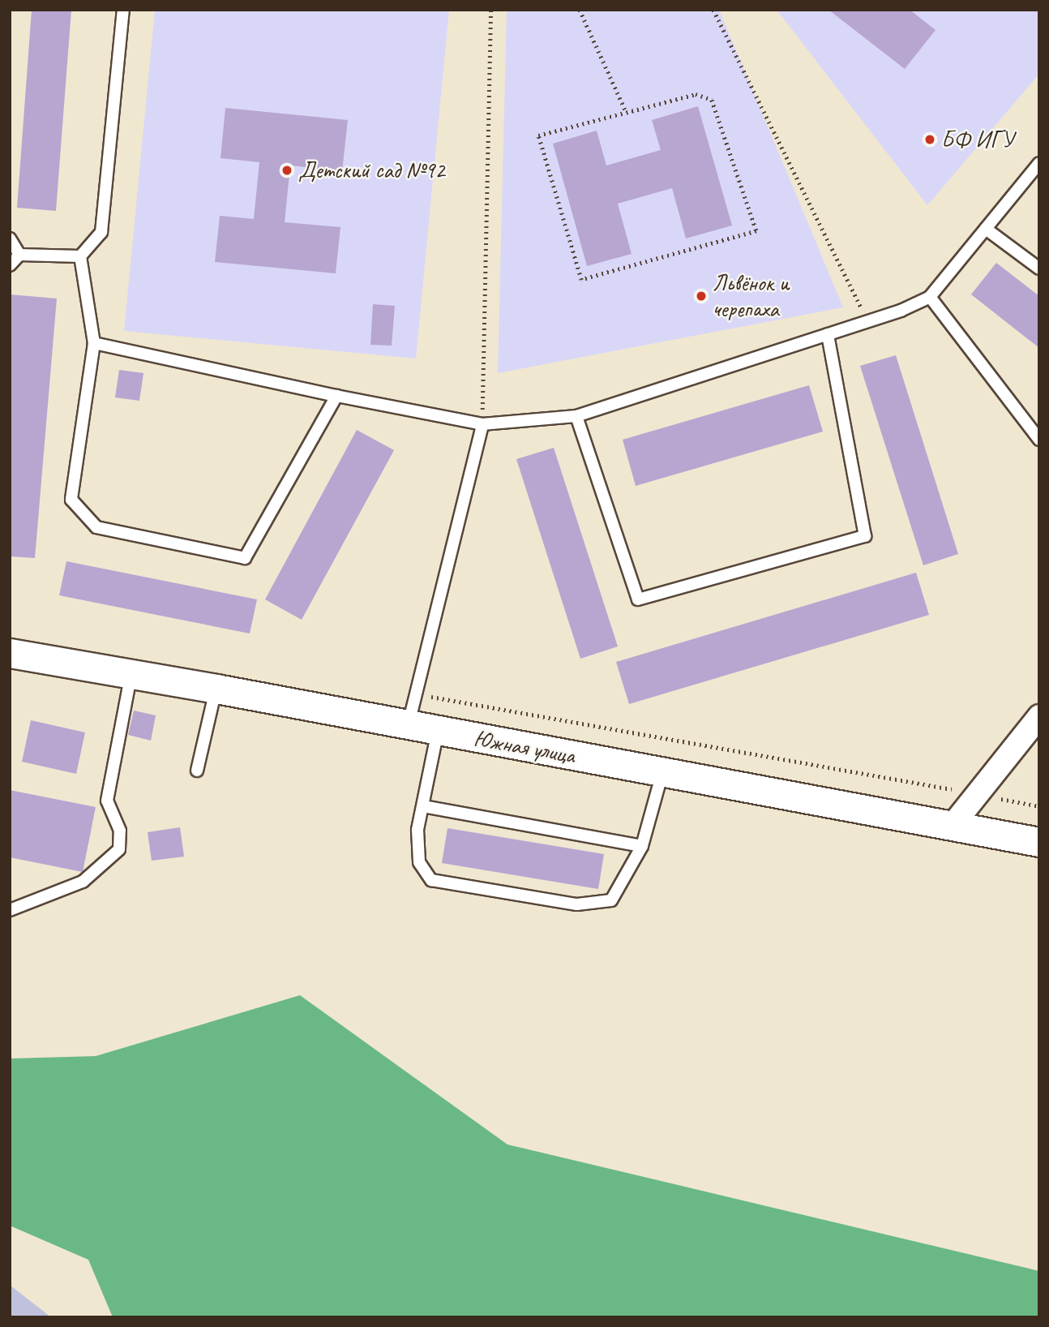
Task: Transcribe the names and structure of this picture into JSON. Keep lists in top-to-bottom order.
{
  "streets": {
    "street": ["Южная улица"]
  },
  "places": ["БФ ИГУ", "Детский сад №92", "Львёнок и черепаха"]
}
